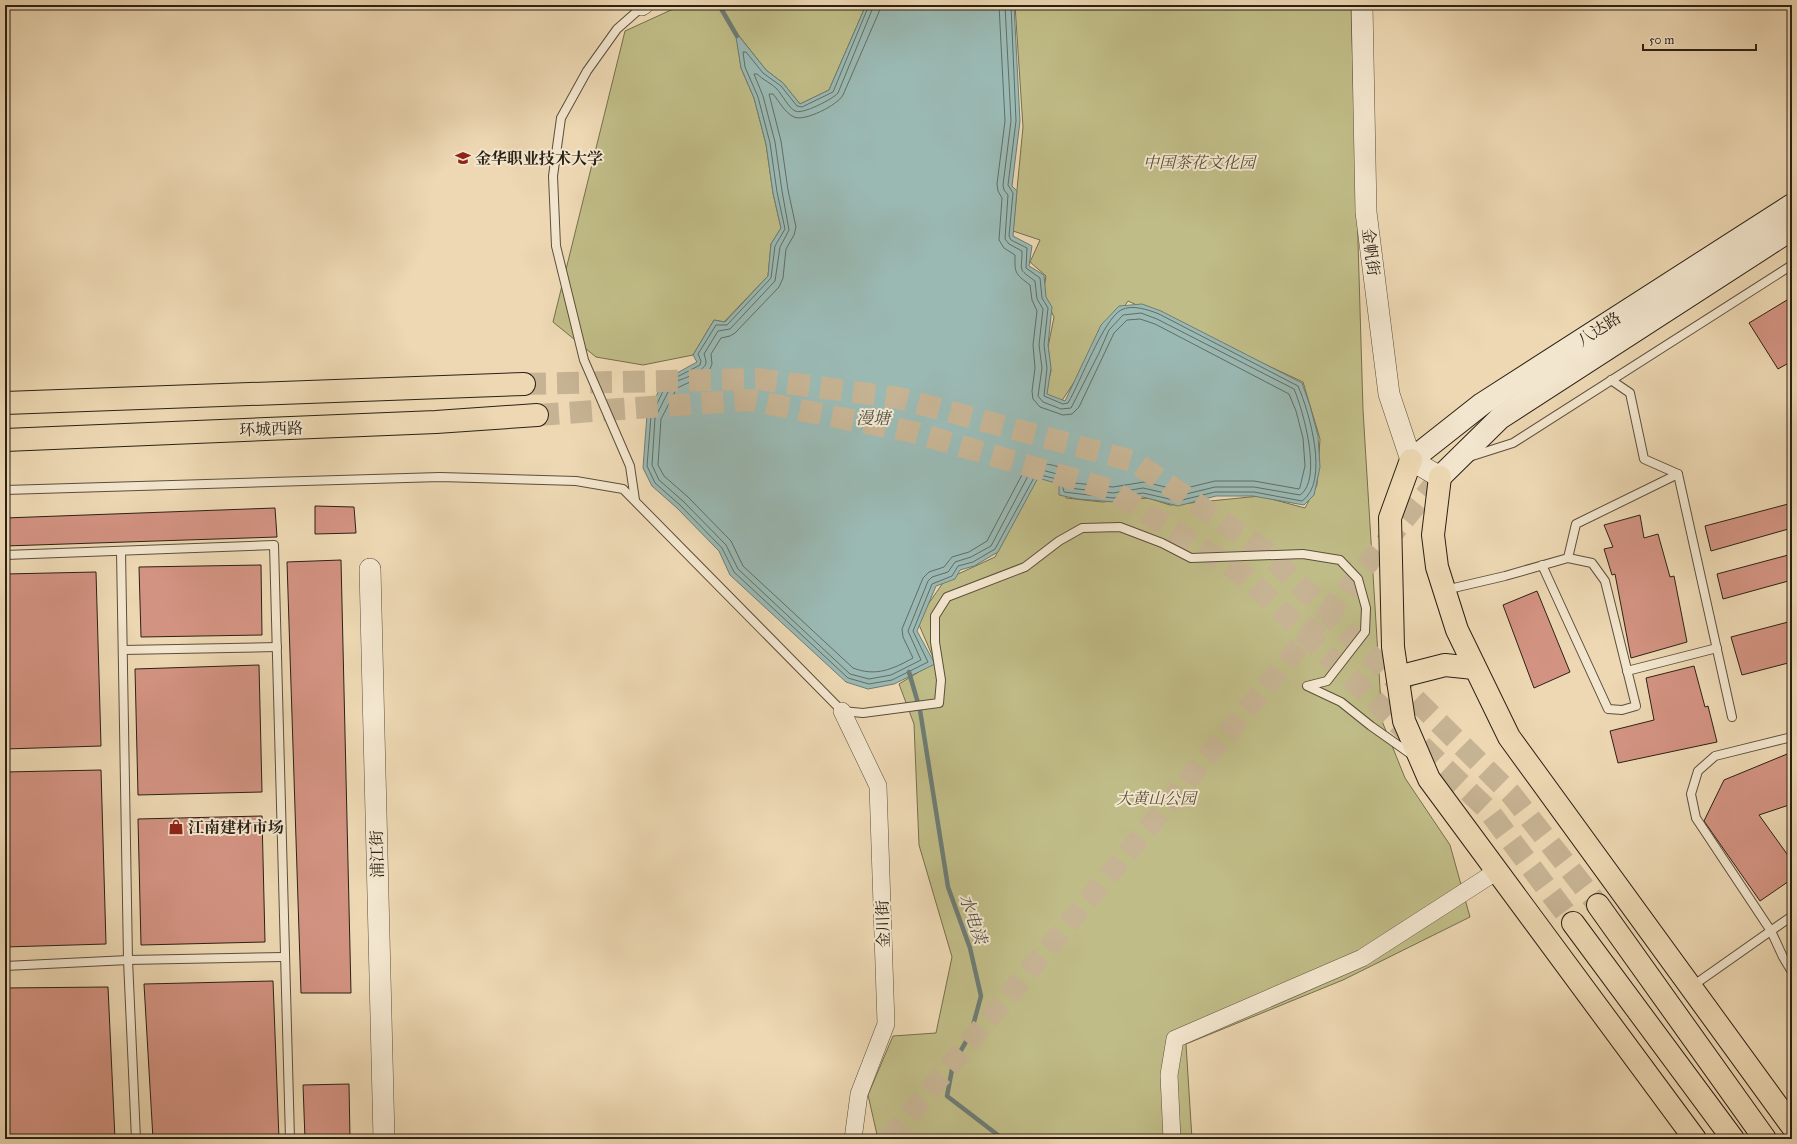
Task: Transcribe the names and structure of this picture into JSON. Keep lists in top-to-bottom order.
{
  "streets": {
    "main road": ["八达路", "环城西路"],
    "street": ["金帆街", "浦江街", "金川街"]
  },
  "crossings": [
    ["金帆街", "八达路"]
  ],
  "water": ["漫塘", "水电渎"],
  "parks": ["中国茶花文化园", "大黄山公园"],
  "places": {
    "school or university": ["金华职业技术大学"],
    "shop": ["江南建材市场"]
  },
  "scale_bar": "50 m"
}
